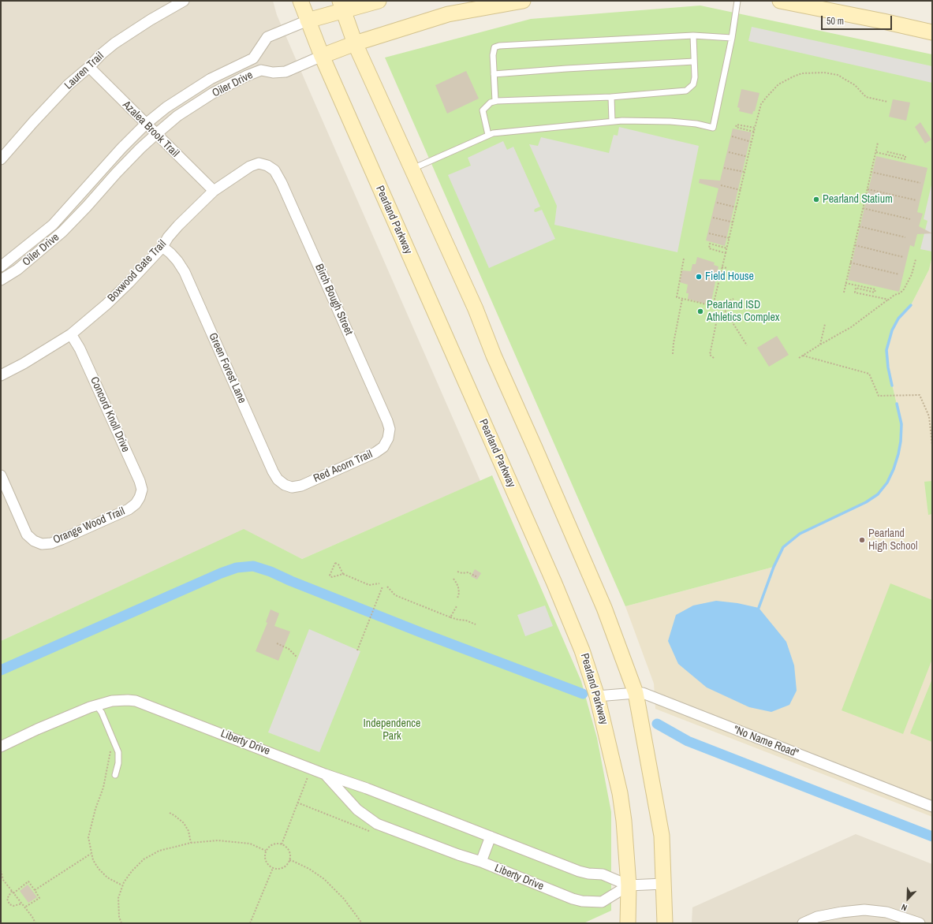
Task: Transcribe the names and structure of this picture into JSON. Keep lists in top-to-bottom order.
{
  "streets": {
    "main road": ["Oiler Drive", "Pearland Parkway"],
    "street": [
      "Lauren Trail",
      "Azalea Brook Trail",
      "Boxwood Gate Trail",
      "Birch Bough Street",
      "Green Forest Lane",
      "Concord Knoll Drive",
      "Red Acorn Trail",
      "Orange Wood Trail",
      "\"No Name Road\"",
      "Liberty Drive"
    ]
  },
  "crossings": [
    ["Lauren Trail", "Azalea Brook Trail"],
    ["Oiler Drive", "Azalea Brook Trail"],
    ["Oiler Drive", "Pearland Parkway"],
    ["Azalea Brook Trail", "Boxwood Gate Trail"],
    ["Pearland Parkway", "\"No Name Road\""],
    ["Pearland Parkway", "Liberty Drive"],
    ["Boxwood Gate Trail", "Birch Bough Street"],
    ["Boxwood Gate Trail", "Green Forest Lane"],
    ["Boxwood Gate Trail", "Concord Knoll Drive"],
    ["Birch Bough Street", "Red Acorn Trail"],
    ["Green Forest Lane", "Red Acorn Trail"],
    ["Concord Knoll Drive", "Orange Wood Trail"]
  ],
  "parks": ["Independence Park"],
  "places": [
    "Pearland Statium",
    "Field House",
    "Pearland ISD Athletics Complex",
    "Pearland High School"
  ],
  "scale_bar": "50 m",
  "north": "bottom left"
}
